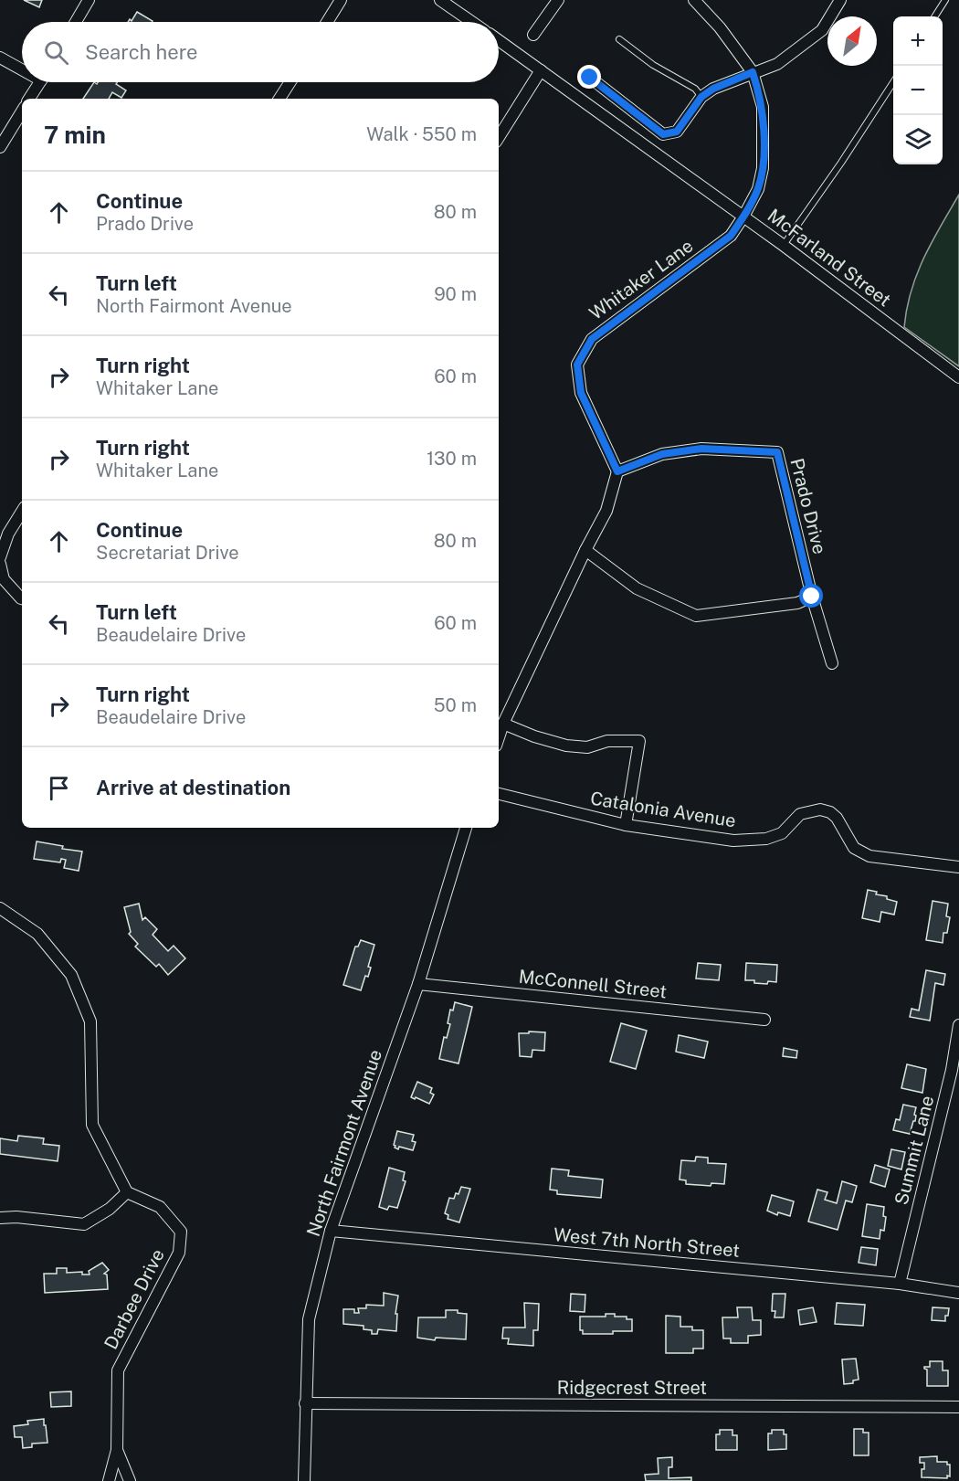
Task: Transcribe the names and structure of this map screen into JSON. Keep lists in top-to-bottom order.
{
  "streets": {
    "street": [
      "McFarland Street",
      "Whitaker Lane",
      "Prado Drive",
      "Catalonia Avenue",
      "McConnell Street",
      "North Fairmont Avenue",
      "Summit Lane",
      "West 7th North Street",
      "Darbee Drive",
      "Ridgecrest Street"
    ]
  },
  "crossings": [
    ["McFarland Street", "Whitaker Lane"],
    ["Whitaker Lane", "Prado Drive"],
    ["McConnell Street", "North Fairmont Avenue"],
    ["North Fairmont Avenue", "West 7th North Street"],
    ["North Fairmont Avenue", "Ridgecrest Street"],
    ["Summit Lane", "West 7th North Street"]
  ],
  "north": "top right",
  "page": {
    "map_buttons": ["+", "−"],
    "search": "Search here",
    "heading": ["7 min", "Walk · 550 m"],
    "list": [
      ["Continue", "Prado Drive", "80 m"],
      ["Turn left", "North Fairmont Avenue", "90 m"],
      ["Turn right", "Whitaker Lane", "60 m"],
      ["Turn right", "Whitaker Lane", "130 m"],
      ["Continue", "Secretariat Drive", "80 m"],
      ["Turn left", "Beaudelaire Drive", "60 m"],
      ["Turn right", "Beaudelaire Drive", "50 m"],
      "Arrive at destination"
    ]
  }
}
